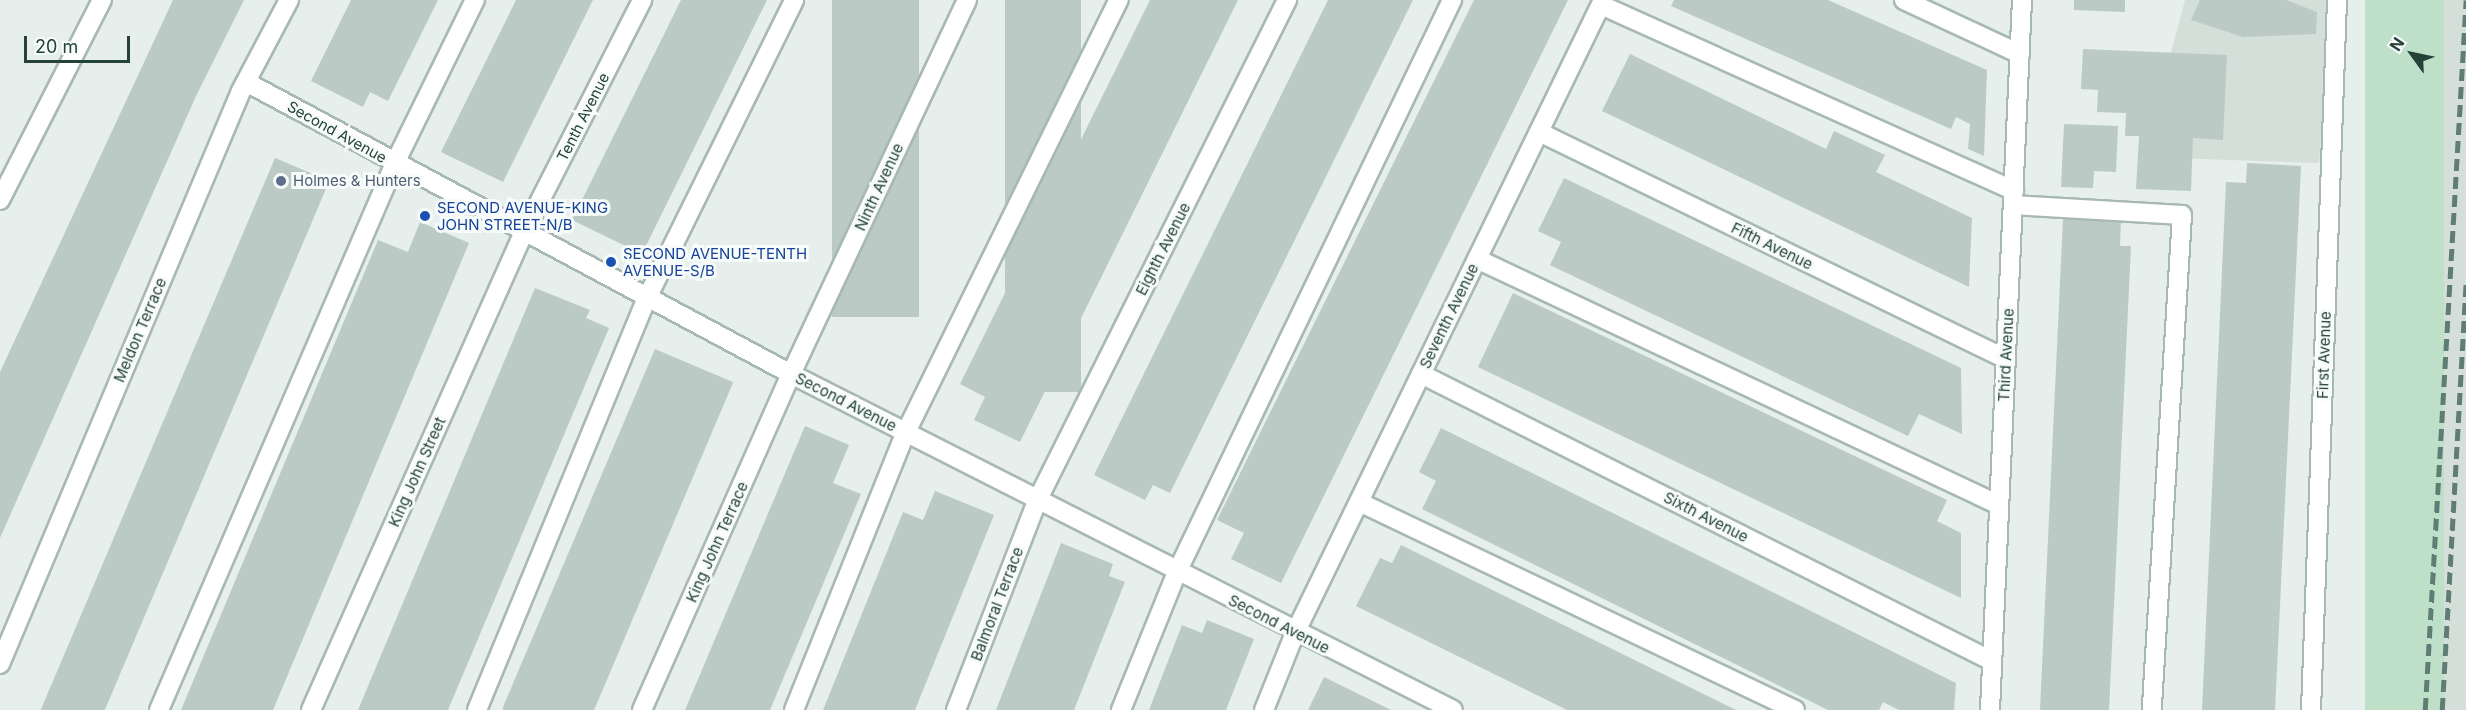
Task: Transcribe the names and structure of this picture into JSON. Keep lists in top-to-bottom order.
{
  "streets": {
    "street": [
      "Tenth Avenue",
      "Second Avenue",
      "Ninth Avenue",
      "Fifth Avenue",
      "Eighth Avenue",
      "Seventh Avenue",
      "Meldon Terrace",
      "Third Avenue",
      "First Avenue",
      "King John Street",
      "Sixth Avenue",
      "King John Terrace",
      "Balmoral Terrace"
    ]
  },
  "crossings": [
    ["Tenth Avenue", "Second Avenue"],
    ["Tenth Avenue", "King John Street"],
    ["Second Avenue", "Ninth Avenue"],
    ["Second Avenue", "Eighth Avenue"],
    ["Second Avenue", "Seventh Avenue"],
    ["Second Avenue", "Meldon Terrace"],
    ["Second Avenue", "King John Street"],
    ["Second Avenue", "King John Terrace"],
    ["Second Avenue", "Balmoral Terrace"],
    ["Ninth Avenue", "King John Terrace"],
    ["Fifth Avenue", "Seventh Avenue"],
    ["Fifth Avenue", "Third Avenue"],
    ["Eighth Avenue", "Balmoral Terrace"],
    ["Seventh Avenue", "Sixth Avenue"],
    ["Third Avenue", "Sixth Avenue"]
  ],
  "places": ["Holmes & Hunters", "SECOND AVENUE-KING JOHN STREET-N/B", "SECOND AVENUE-TENTH AVENUE-S/B"],
  "scale_bar": "20 m",
  "north": "top left"
}
